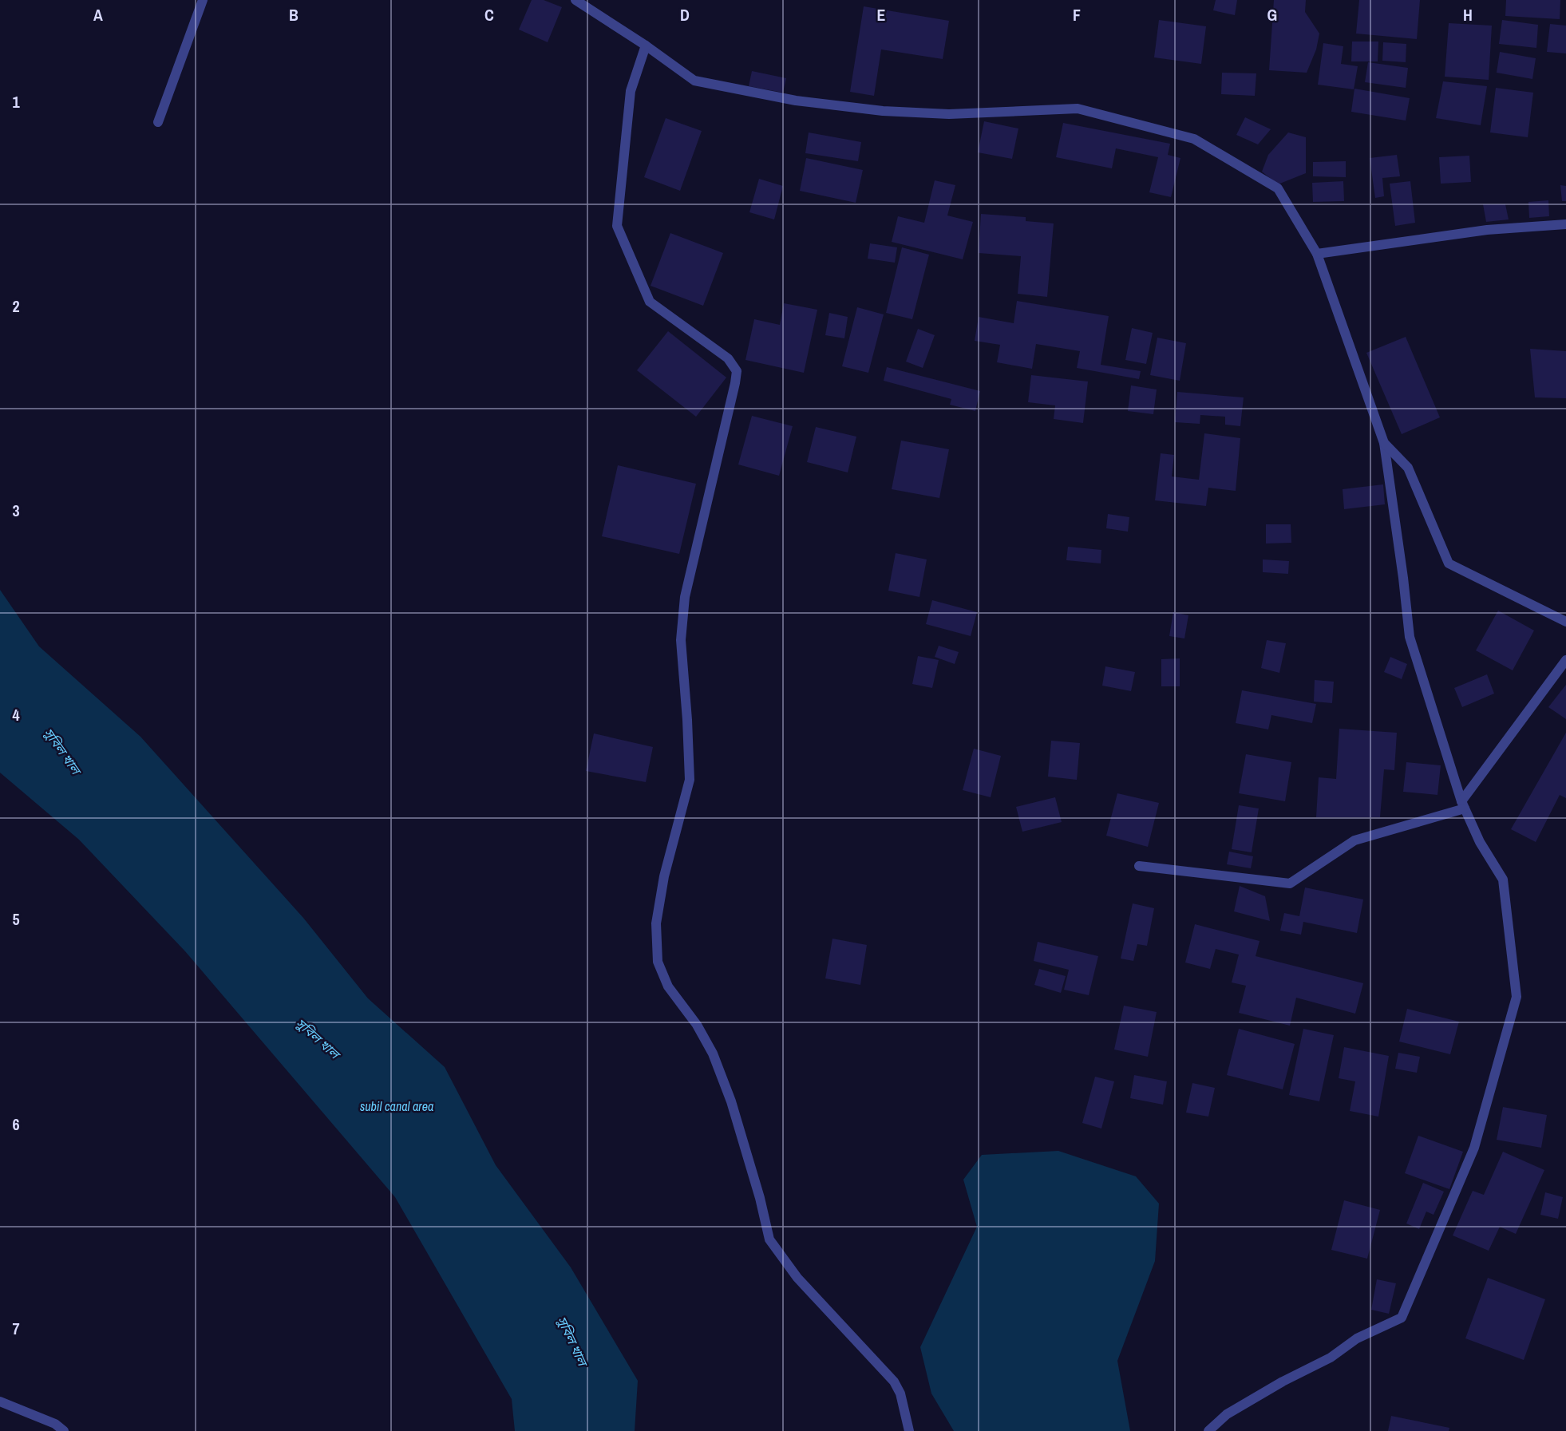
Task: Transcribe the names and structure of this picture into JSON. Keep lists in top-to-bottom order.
{
  "water": ["সুবিল খাল", "subil canal area"],
  "grid": {
    "columns": [
      "A",
      "B",
      "C",
      "D",
      "E",
      "F",
      "G",
      "H"
    ],
    "rows": [
      "1",
      "2",
      "3",
      "4",
      "5",
      "6",
      "7"
    ]
  }
}
